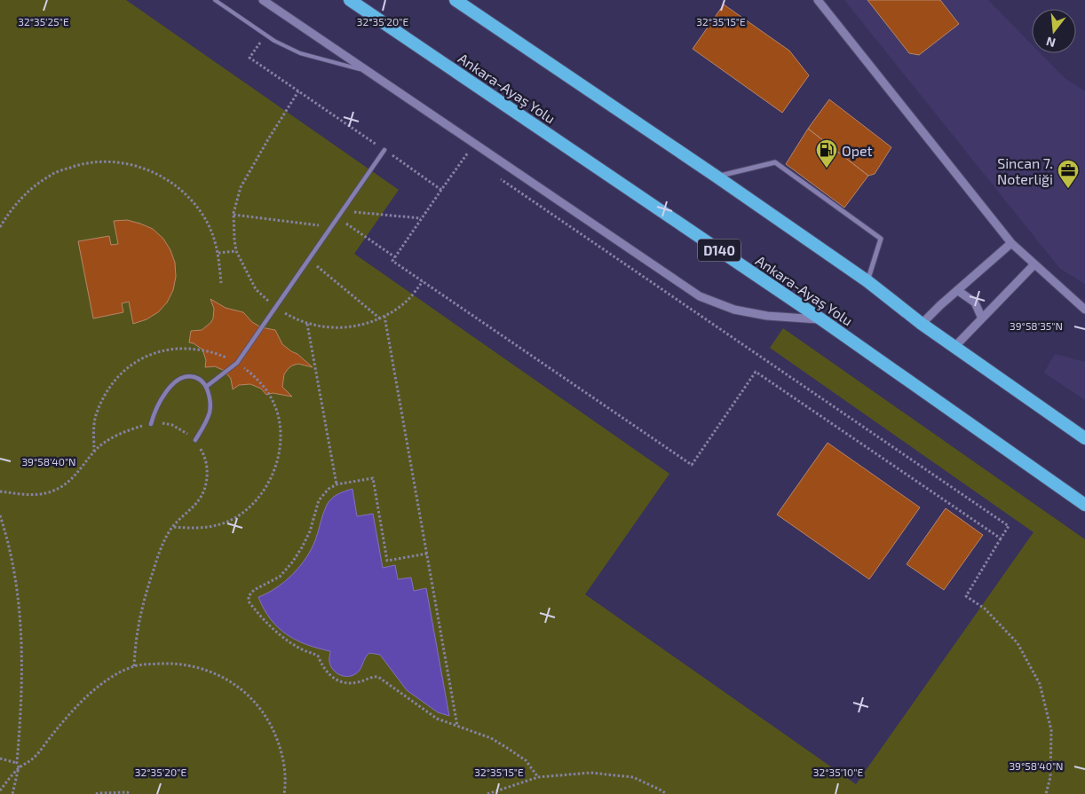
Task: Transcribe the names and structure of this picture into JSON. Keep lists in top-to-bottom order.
{
  "streets": {
    "highway": ["Ankara-Ayaş Yolu", "D140"]
  },
  "places": {
    "fuel station": ["Opet"],
    "office": ["Sincan 7. Noterliği"]
  },
  "north": "bottom",
  "coordinates": [
    "32°35'25\"E",
    "32°35'20\"E",
    "32°35'15\"E",
    "39°58'35\"N",
    "39°58'40\"N",
    "32°35'10\"E"
  ]
}
